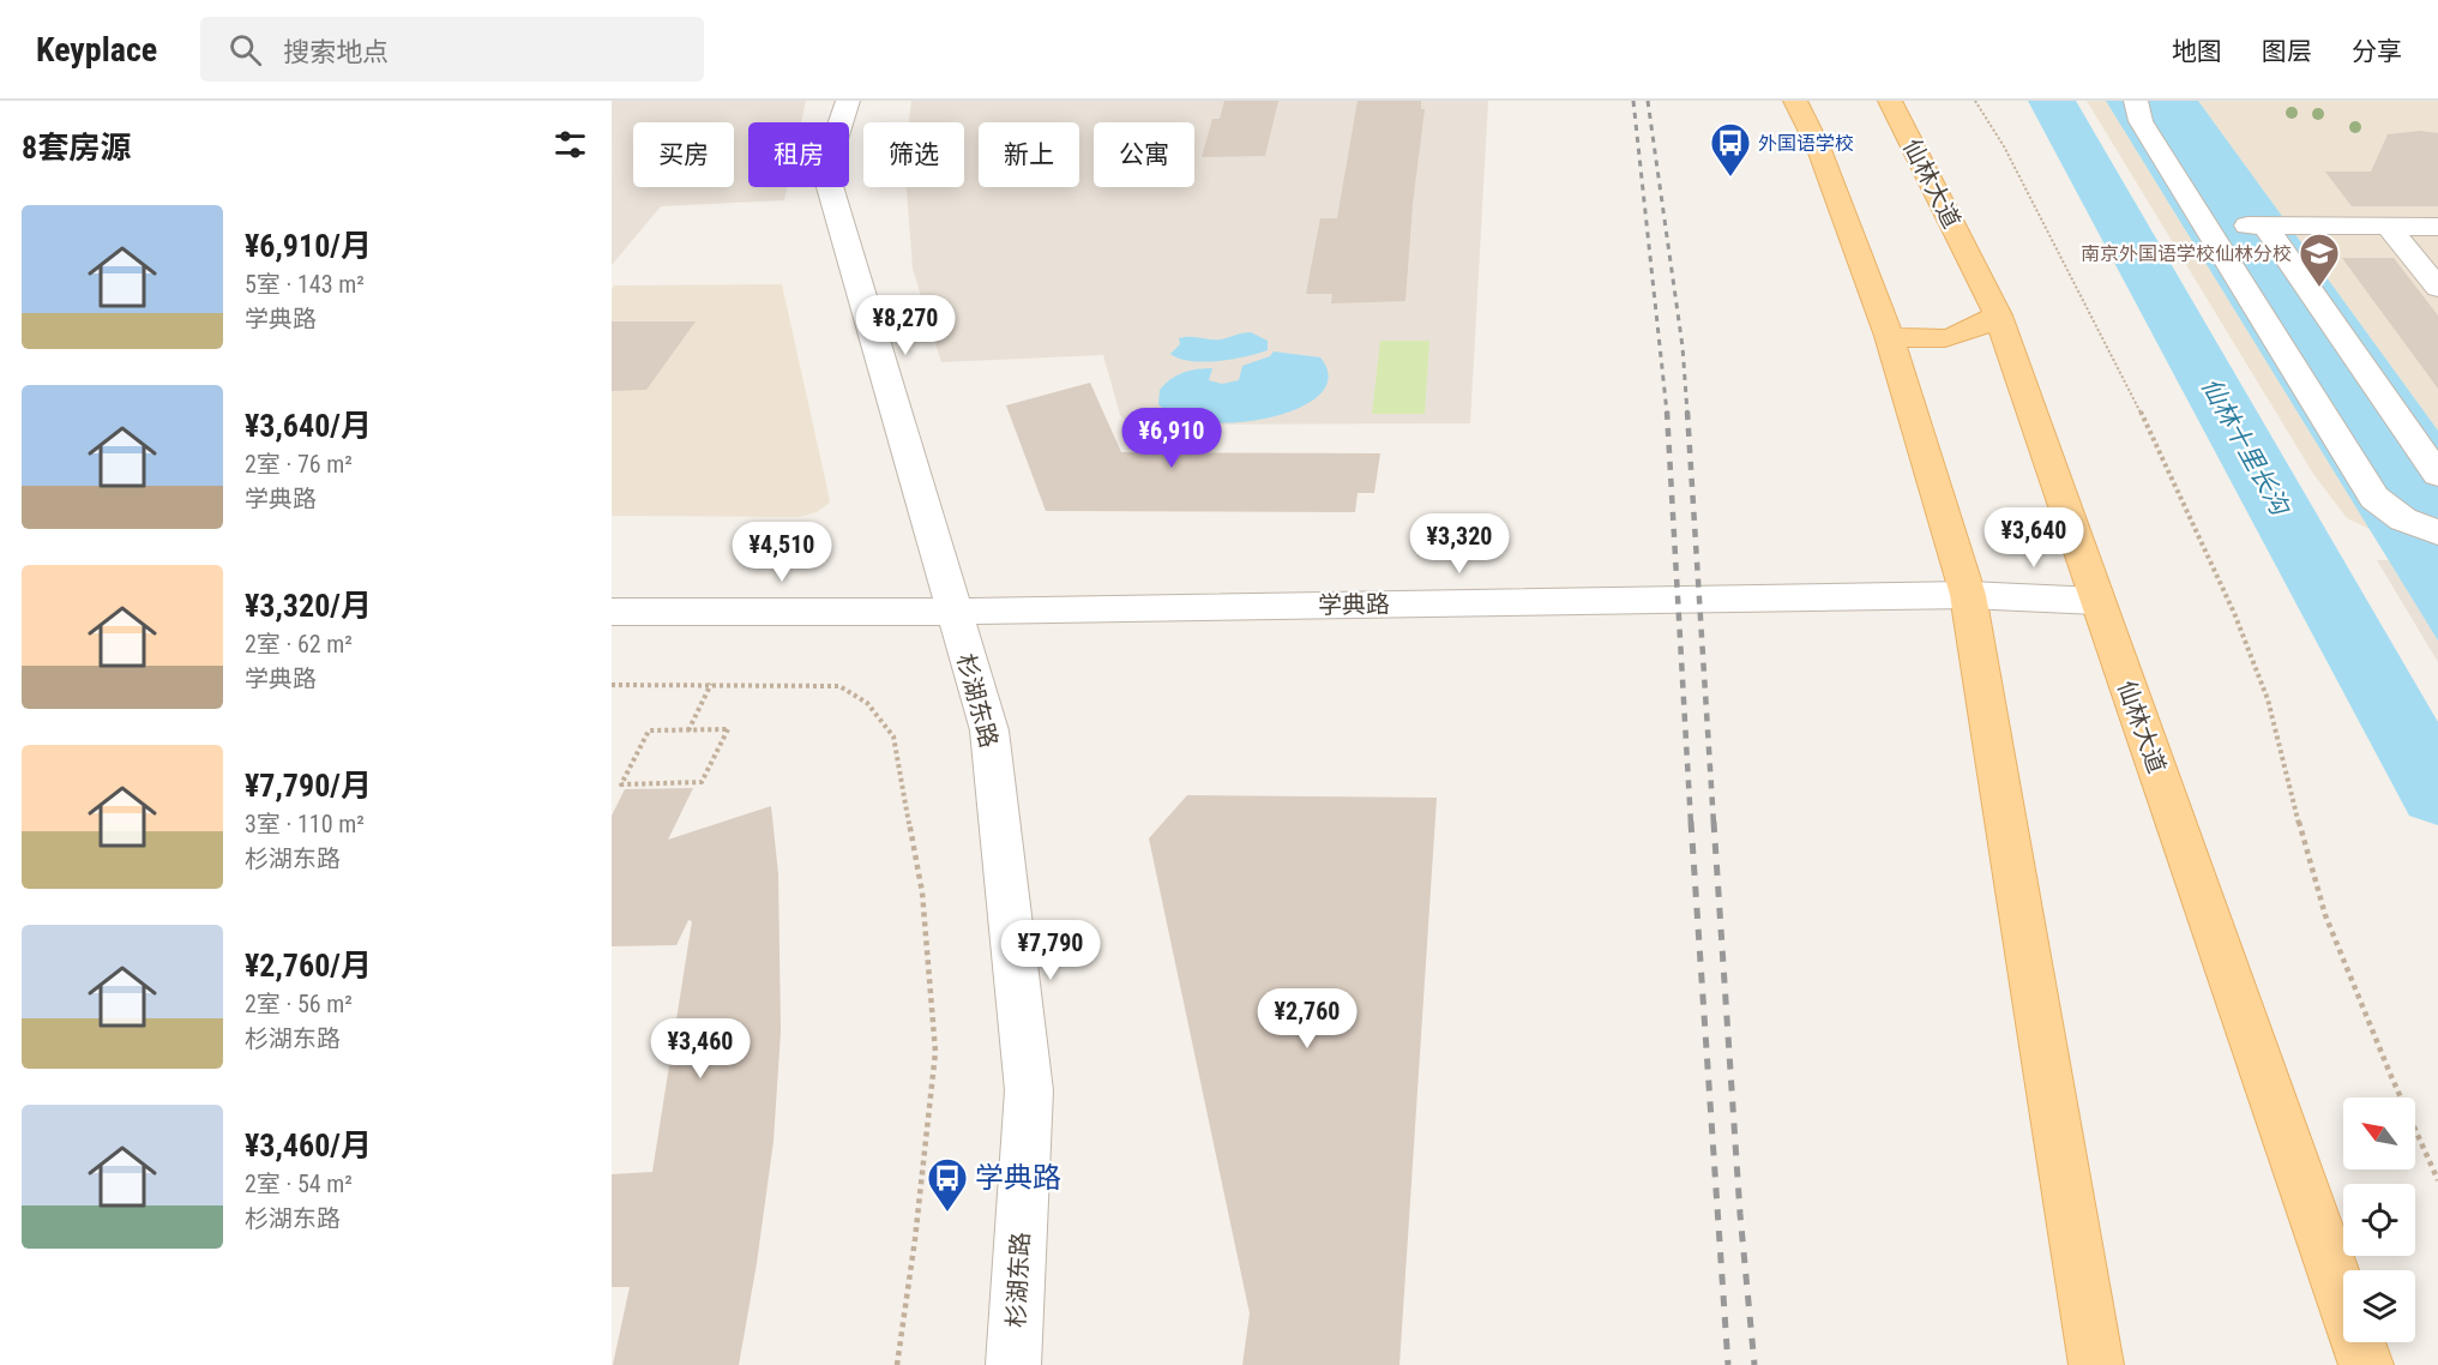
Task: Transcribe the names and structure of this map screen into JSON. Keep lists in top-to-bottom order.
{
  "streets": {
    "main road": ["仙林大道"],
    "street": ["学典路", "杉湖东路"]
  },
  "crossings": [
    ["仙林大道", "学典路"],
    ["学典路", "杉湖东路"]
  ],
  "water": ["仙林十里长沟"],
  "places": {
    "bus stop": ["外国语学校", "学典路"],
    "school or university": ["南京外国语学校仙林分校"]
  },
  "north": "top left",
  "page": {
    "header": "Keyplace",
    "search": "搜索地点",
    "nav": ["地图", "图层", "分享"],
    "heading": "8套房源",
    "chip": [
      "买房",
      "租房",
      "筛选",
      "新上",
      "公寓"
    ],
    "list": [
      {
        "name": "¥6,910/月",
        "note": "5室 · 143 m² · 学典路"
      },
      {
        "name": "¥3,640/月",
        "note": "2室 · 76 m² · 学典路"
      },
      {
        "name": "¥3,320/月",
        "note": "2室 · 62 m² · 学典路"
      },
      {
        "name": "¥7,790/月",
        "note": "3室 · 110 m² · 杉湖东路"
      },
      {
        "name": "¥2,760/月",
        "note": "2室 · 56 m² · 杉湖东路"
      },
      {
        "name": "¥3,460/月",
        "note": "2室 · 54 m² · 杉湖东路"
      }
    ],
    "price": [
      "¥8,270",
      "¥6,910",
      "¥3,640",
      "¥3,320",
      "¥4,510",
      "¥7,790",
      "¥2,760",
      "¥3,460"
    ]
  }
}
